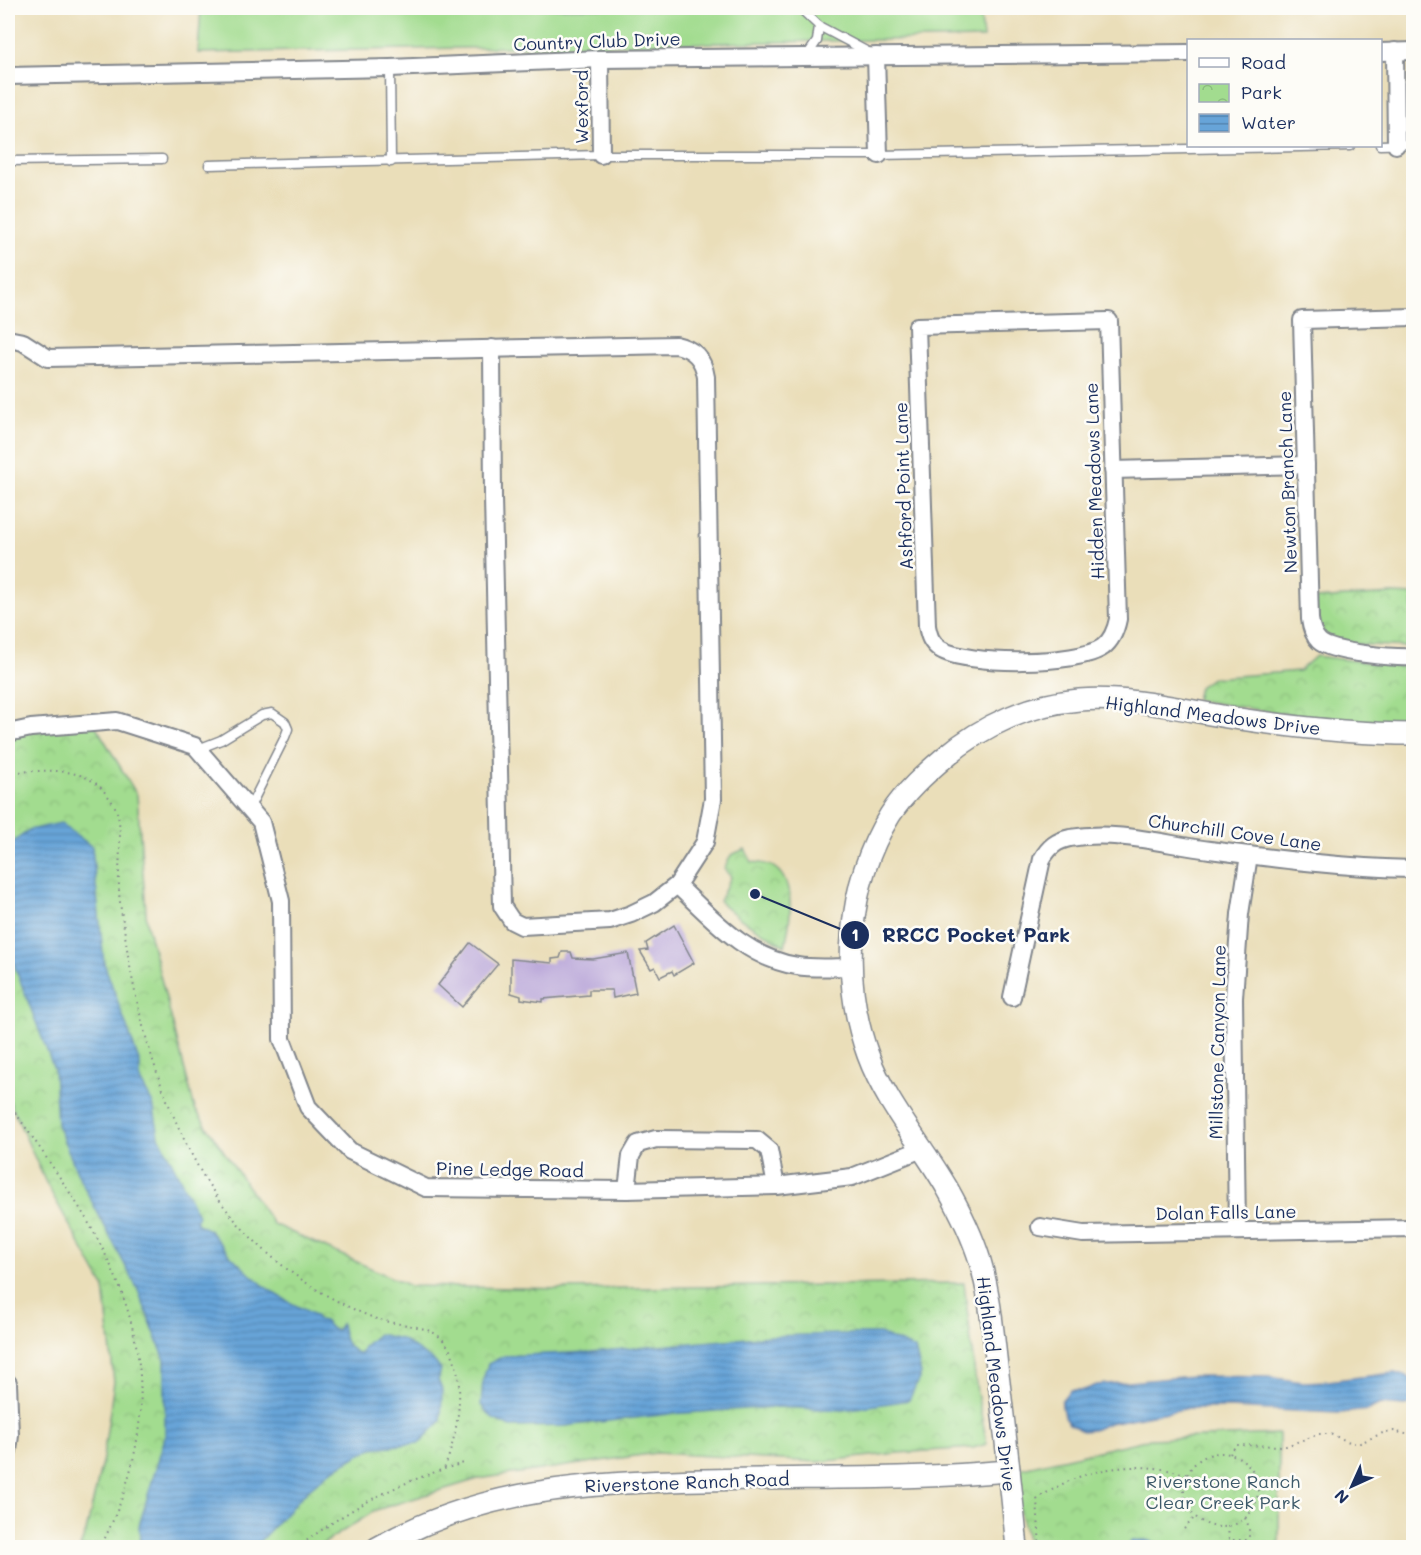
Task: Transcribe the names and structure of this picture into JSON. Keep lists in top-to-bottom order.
{
  "streets": {
    "street": [
      "Country Club Drive",
      "Wexford",
      "Hidden Meadows Lane",
      "Newton Branch Lane",
      "Ashford Point Lane",
      "Highland Meadows Drive",
      "Churchill Cove Lane",
      "Millstone Canyon Lane",
      "Pine Ledge Road",
      "Dolan Falls Lane",
      "Riverstone Ranch Road"
    ]
  },
  "crossings": [
    ["Country Club Drive", "Wexford"],
    ["Hidden Meadows Lane", "Ashford Point Lane"],
    ["Highland Meadows Drive", "Pine Ledge Road"],
    ["Highland Meadows Drive", "Riverstone Ranch Road"],
    ["Churchill Cove Lane", "Millstone Canyon Lane"],
    ["Millstone Canyon Lane", "Dolan Falls Lane"]
  ],
  "parks": ["Riverstone Ranch Clear Creek Park"],
  "places": ["RRCC Pocket Park"],
  "legend": ["Road", "Park", "Water"],
  "north": "bottom left"
}
